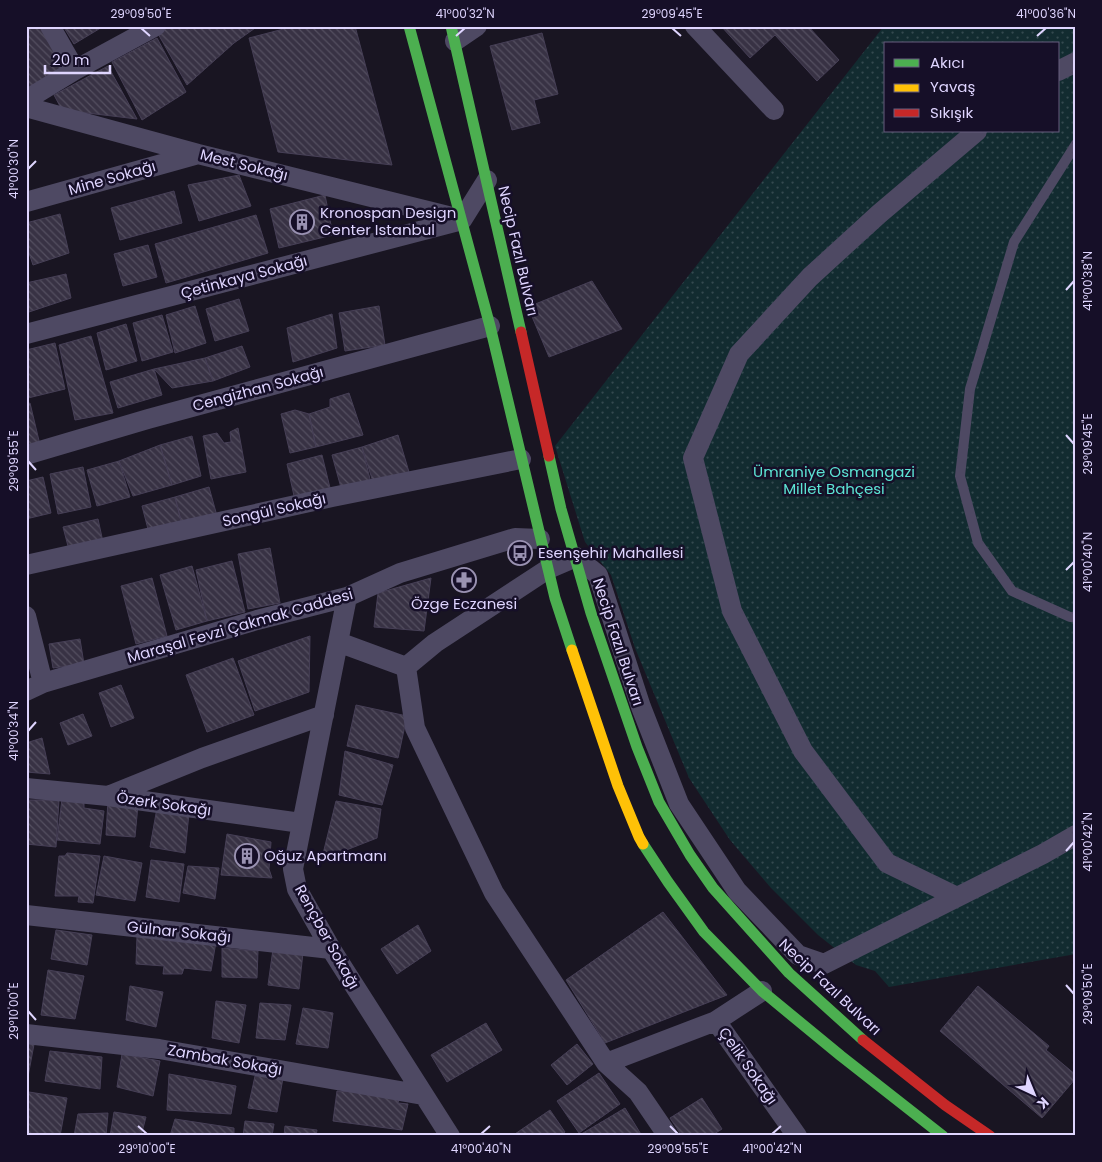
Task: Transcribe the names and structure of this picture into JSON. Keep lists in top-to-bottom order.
{
  "streets": {
    "main road": ["Necip Fazıl Bulvarı"],
    "street": [
      "Mest Sokağı",
      "Mine Sokağı",
      "Çetinkaya Sokağı",
      "Cengizhan Sokağı",
      "Songül Sokağı",
      "Maraşal Fevzi Çakmak Caddesi",
      "Özerk Sokağı",
      "Gülnar Sokağı",
      "Rençber Sokağı",
      "Zambak Sokağı",
      "Çelik Sokağı"
    ]
  },
  "crossings": [
    ["Mest Sokağı", "Mine Sokağı"],
    ["Mest Sokağı", "Çetinkaya Sokağı"],
    ["Maraşal Fevzi Çakmak Caddesi", "Rençber Sokağı"],
    ["Özerk Sokağı", "Rençber Sokağı"],
    ["Gülnar Sokağı", "Rençber Sokağı"],
    ["Rençber Sokağı", "Zambak Sokağı"]
  ],
  "parks": ["Ümraniye Osmangazi Millet Bahçesi"],
  "places": {
    "building": ["Kronospan Design Center Istanbul", "Oğuz Apartmanı"],
    "bus stop": ["Esenşehir Mahallesi"],
    "pharmacy": ["Özge Eczanesi"]
  },
  "legend": ["Akıcı", "Yavaş", "Sıkışık"],
  "scale_bar": "20 m",
  "north": "bottom right",
  "coordinates": [
    "29°09'50\"E",
    "41°00'32\"N",
    "29°09'45\"E",
    "41°00'36\"N",
    "41°00'30\"N",
    "41°00'38\"N",
    "29°09'55\"E",
    "41°00'40\"N",
    "41°00'34\"N",
    "41°00'42\"N",
    "29°10'00\"E"
  ]
}
